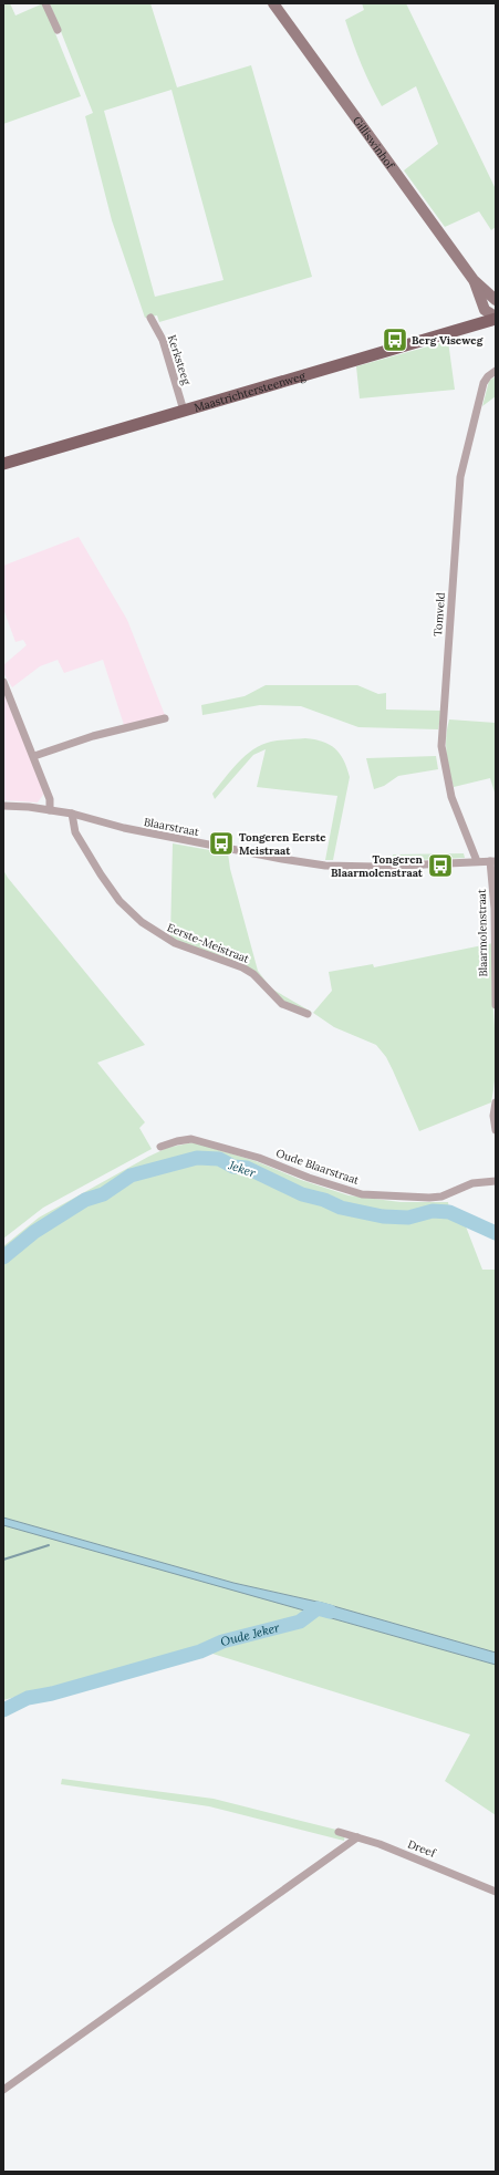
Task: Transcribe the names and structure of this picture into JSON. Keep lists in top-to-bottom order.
{
  "streets": {
    "main road": ["Maastrichtersteenweg"],
    "street": [
      "Gilliswinhof",
      "Kerksteeg",
      "Tomveld",
      "Blaarstraat",
      "Blaarmolenstraat",
      "Eerste-Meistraat",
      "Oude Blaarstraat",
      "Dreef"
    ]
  },
  "crossings": [
    ["Gilliswinhof", "Maastrichtersteenweg"],
    ["Kerksteeg", "Maastrichtersteenweg"],
    ["Tomveld", "Blaarstraat"],
    ["Blaarstraat", "Blaarmolenstraat"],
    ["Blaarstraat", "Eerste-Meistraat"]
  ],
  "water": ["Jeker", "Oude Jeker"],
  "places": {
    "bus stop": ["Berg Viseweg", "Tongeren Eerste Meistraat", "Tongeren Blaarmolenstraat"]
  }
}
